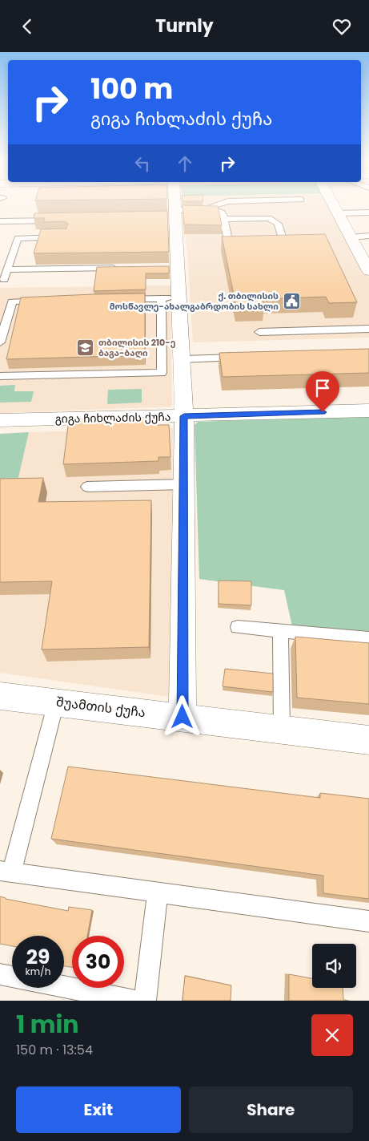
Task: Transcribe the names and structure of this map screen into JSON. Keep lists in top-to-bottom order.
{
  "streets": {
    "main road": ["გიგა ჩიხლაძის ქუჩა", "შუამთის ქუჩა"]
  },
  "places": {
    "public building": ["ქ. თბილისის მოსწავლე-ახალგაბრდობის სახლი"],
    "school or university": ["თბილისის 210-ე ბაგა-ბაღი"]
  },
  "page": {
    "header": "Turnly",
    "turn": ["100 m", "გიგა ჩიხლაძის ქუჩა"],
    "speed": "29 km/h",
    "limit": "30",
    "heading": ["1 min", "150 m · 13:54"],
    "buttons": ["Exit", "Share"]
  }
}
